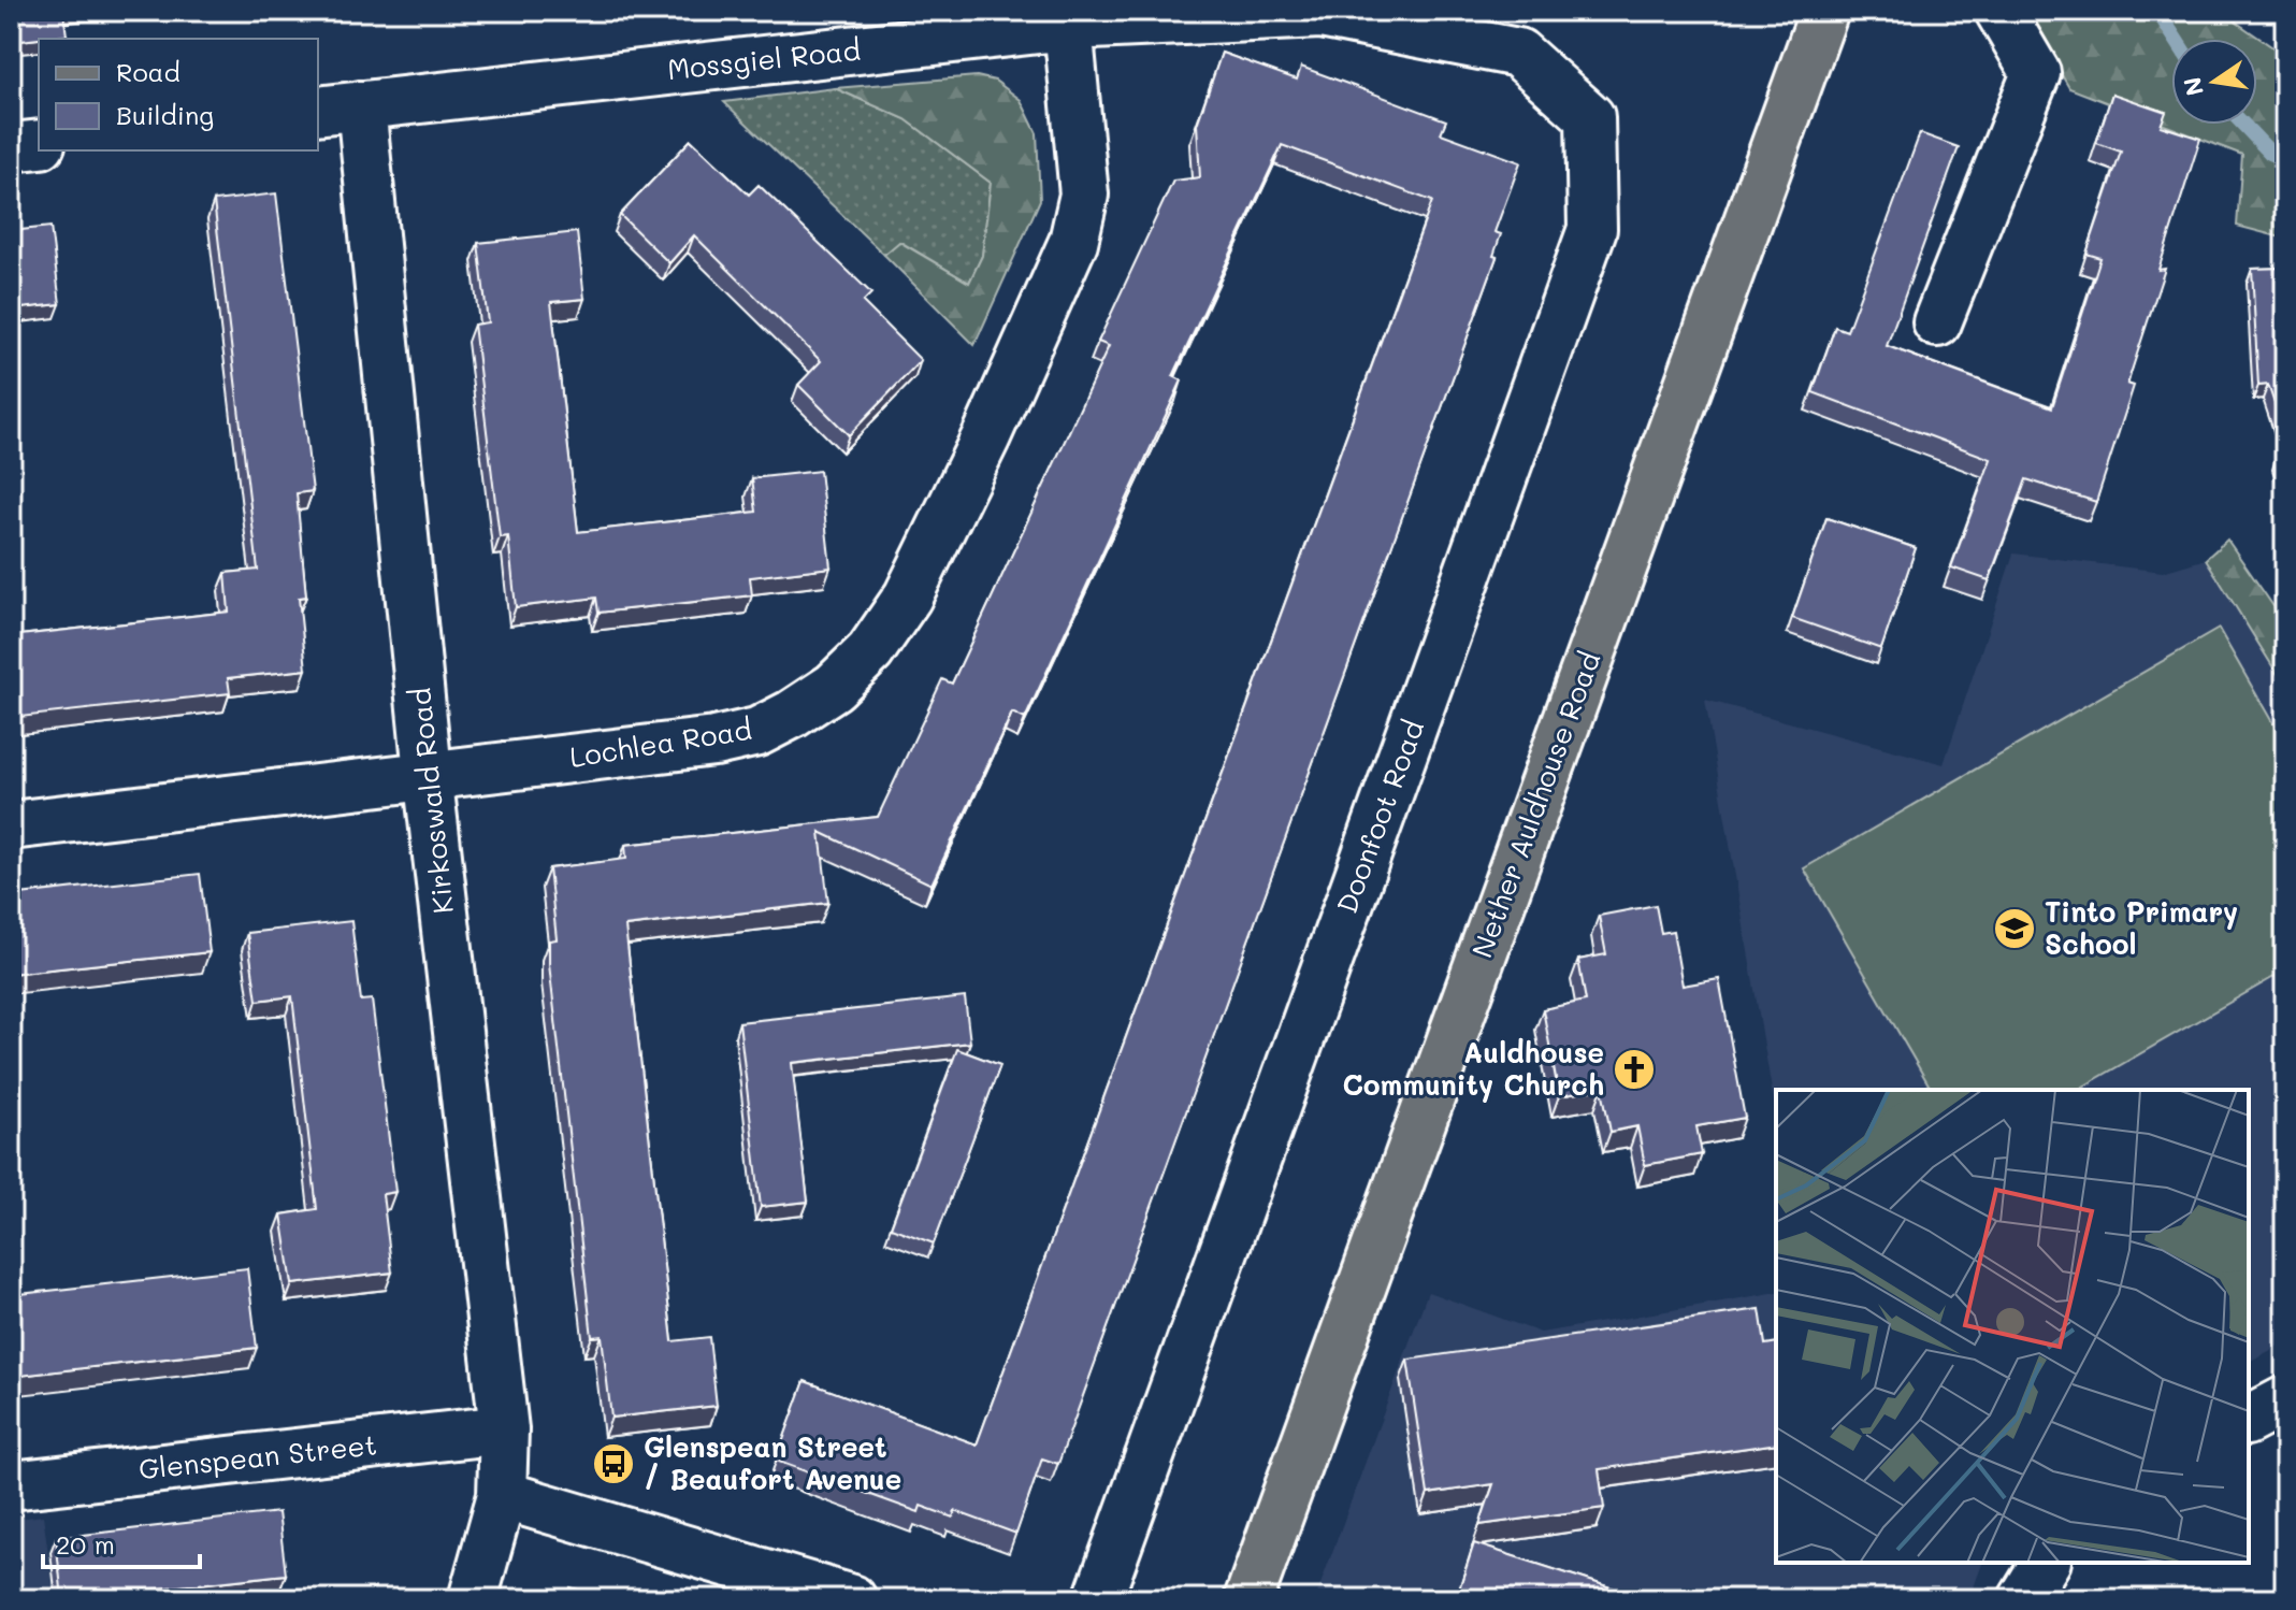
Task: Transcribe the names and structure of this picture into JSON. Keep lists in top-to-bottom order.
{
  "streets": {
    "main road": ["Nether Auldhouse Road"],
    "street": [
      "Mossgiel Road",
      "Lochlea Road",
      "Kirkoswald Road",
      "Doonfoot Road",
      "Glenspean Street"
    ]
  },
  "crossings": [
    ["Mossgiel Road", "Lochlea Road"],
    ["Mossgiel Road", "Kirkoswald Road"],
    ["Mossgiel Road", "Doonfoot Road"],
    ["Lochlea Road", "Kirkoswald Road"],
    ["Kirkoswald Road", "Glenspean Street"]
  ],
  "places": {
    "school or university": ["Tinto Primary School"],
    "church": ["Auldhouse Community Church"],
    "bus stop": ["Glenspean Street / Beaufort Avenue"]
  },
  "legend": ["Road", "Building"],
  "scale_bar": "20 m",
  "north": "left"
}
